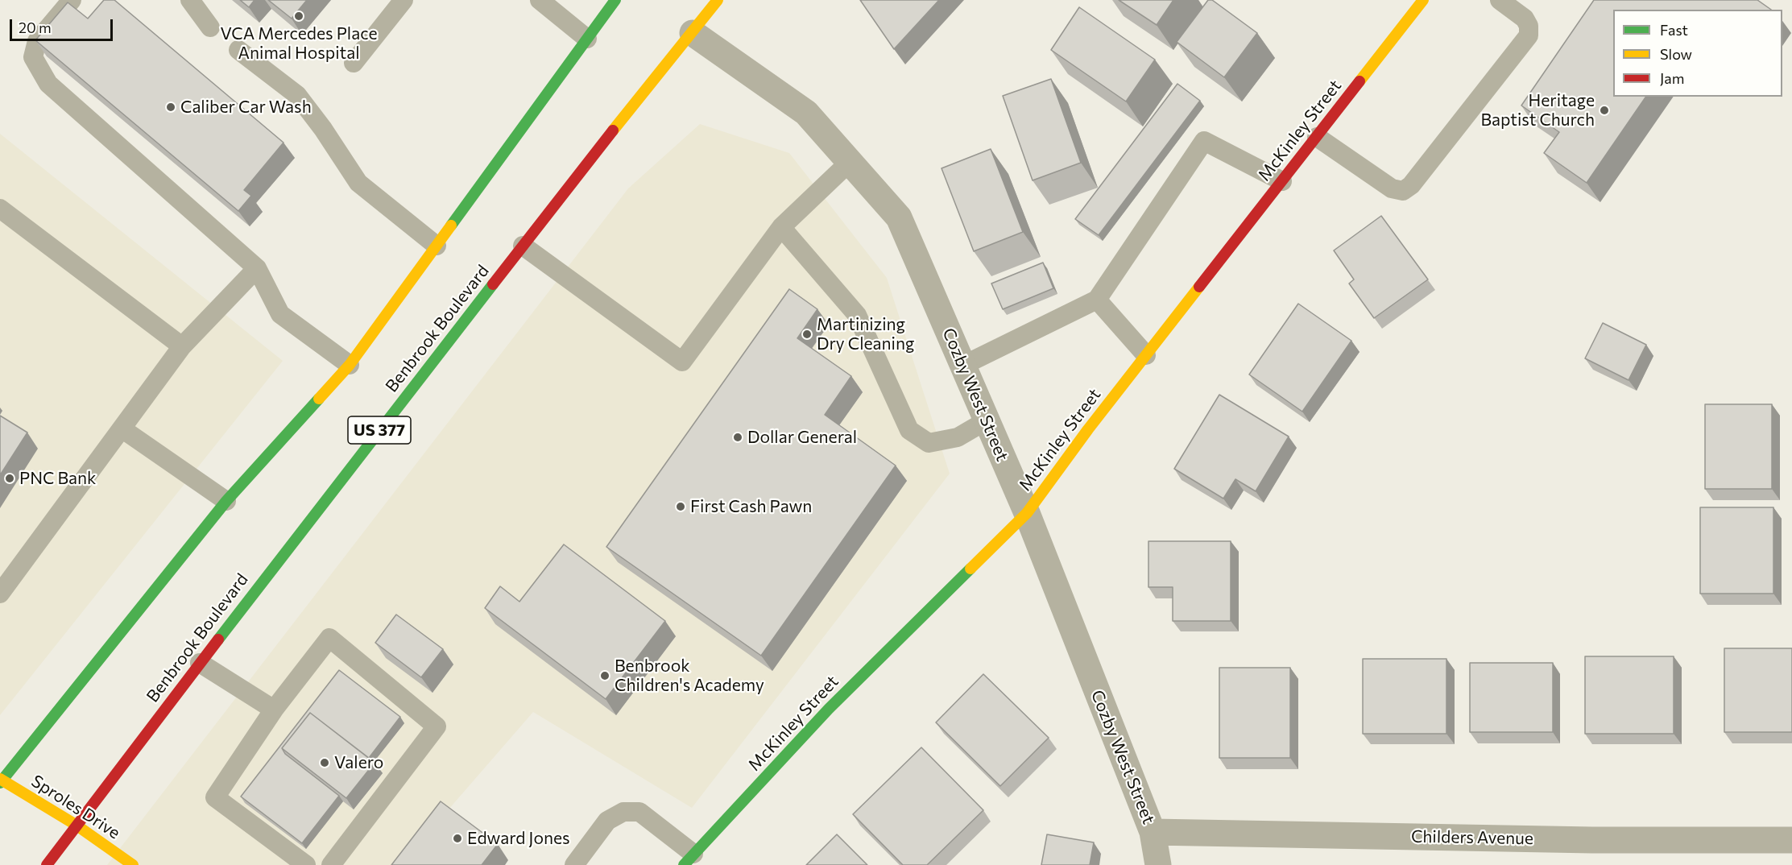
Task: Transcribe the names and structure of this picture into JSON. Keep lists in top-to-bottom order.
{
  "streets": {
    "main road": [
      "McKinley Street",
      "Benbrook Boulevard",
      "US 377",
      "Sproles Drive"
    ],
    "street": ["Cozby West Street", "Childers Avenue"]
  },
  "crossings": [
    ["McKinley Street", "Cozby West Street"],
    ["Benbrook Boulevard", "Cozby West Street"],
    ["Benbrook Boulevard", "Sproles Drive"],
    ["Cozby West Street", "Childers Avenue"]
  ],
  "places": [
    "VCA Mercedes Place Animal Hospital",
    "Caliber Car Wash",
    "Heritage Baptist Church",
    "Martinizing Dry Cleaning",
    "Dollar General",
    "PNC Bank",
    "First Cash Pawn",
    "Benbrook Children's Academy",
    "Valero",
    "Edward Jones"
  ],
  "legend": ["Fast", "Slow", "Jam"],
  "scale_bar": "20 m"
}
